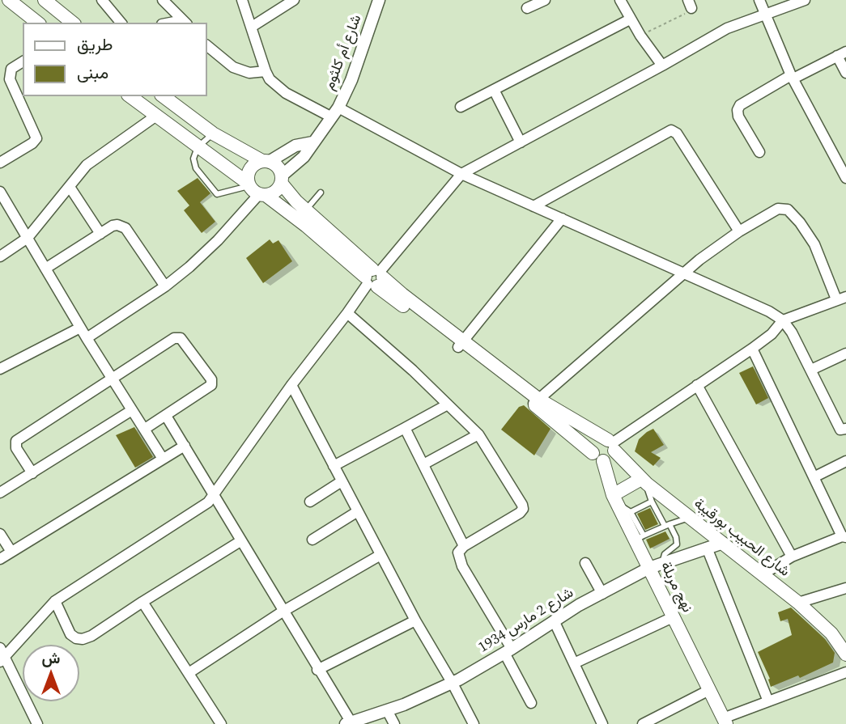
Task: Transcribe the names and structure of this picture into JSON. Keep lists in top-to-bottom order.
{
  "streets": {
    "main road": ["شارع الحبيب بورقيبة", "نهج مربلة"],
    "street": ["شارع أم كلثوم", "شارع 2 مارس 1934"]
  },
  "crossings": [
    ["شارع الحبيب بورقيبة", "شارع 2 مارس 1934"],
    ["نهج مربلة", "شارع 2 مارس 1934"]
  ],
  "legend": ["طريق", "مبنى"],
  "north": "top"
}
